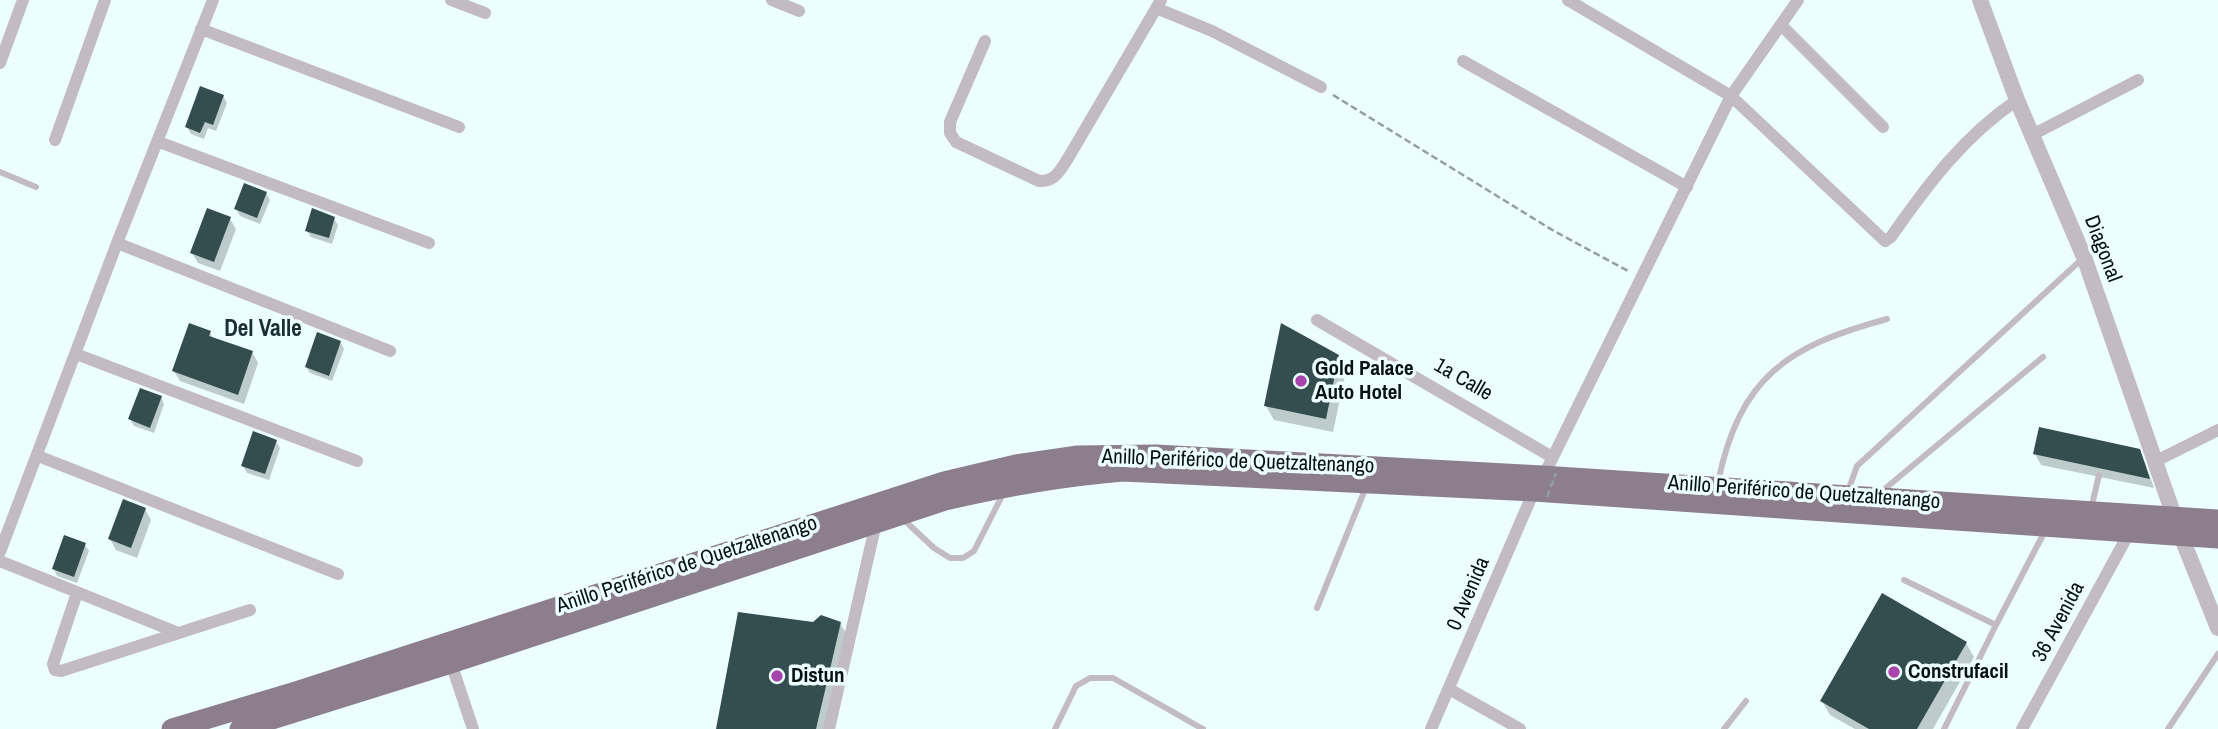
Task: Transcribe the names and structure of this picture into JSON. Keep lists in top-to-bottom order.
{
  "streets": {
    "highway": ["Anillo Periférico de Quetzaltenango"],
    "street": [
      "Diagonal",
      "1a Calle",
      "0 Avenida",
      "36 Avenida"
    ]
  },
  "crossings": [
    ["Diagonal", "Anillo Periférico de Quetzaltenango"],
    ["1a Calle", "Anillo Periférico de Quetzaltenango"],
    ["1a Calle", "0 Avenida"],
    ["Anillo Periférico de Quetzaltenango", "0 Avenida"],
    ["Anillo Periférico de Quetzaltenango", "36 Avenida"]
  ],
  "districts": ["Del Valle"],
  "places": ["Gold Palace Auto Hotel", "Construfacil", "Distun"]
}
